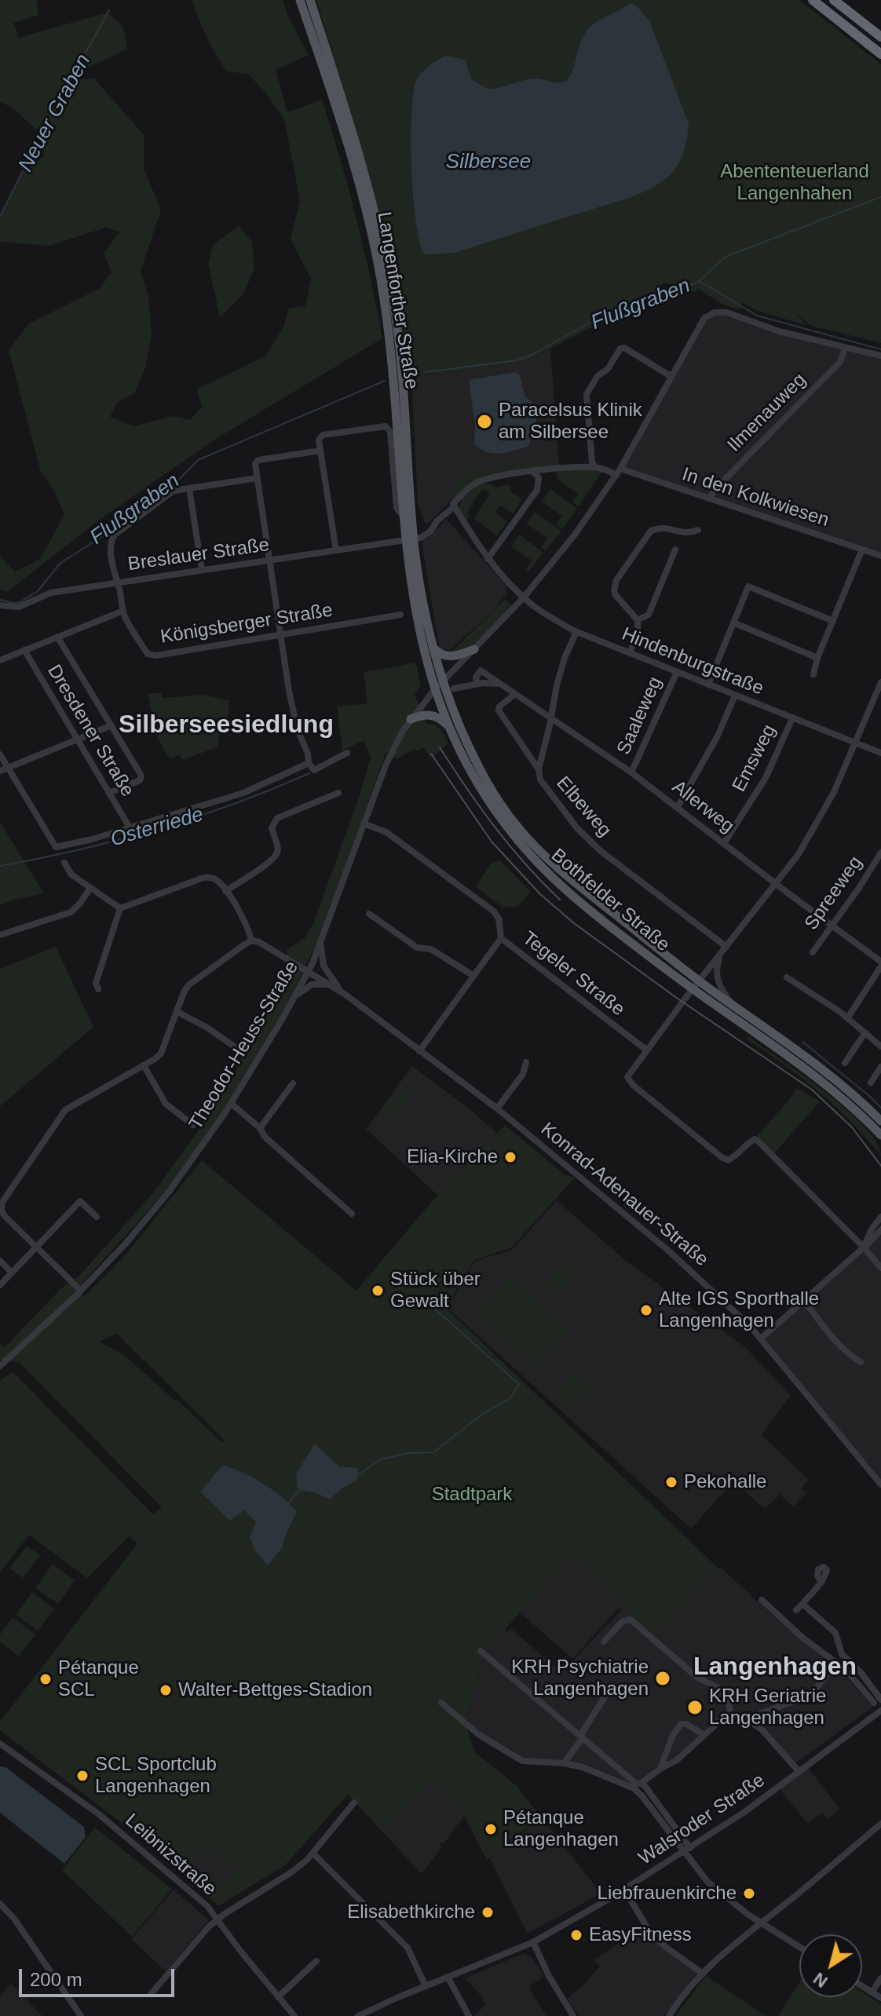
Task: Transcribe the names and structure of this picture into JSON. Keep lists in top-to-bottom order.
{
  "streets": {
    "main road": ["Langenforther Straße", "Bothfelder Straße"],
    "street": [
      "Ilmenauweg",
      "In den Kolkwiesen",
      "Breslauer Straße",
      "Königsberger Straße",
      "Hindenburgstraße",
      "Saaleweg",
      "Dresdener Straße",
      "Emsweg",
      "Elbeweg",
      "Allerweg",
      "Spreeweg",
      "Tegeler Straße",
      "Theodor-Heuss-Straße",
      "Konrad-Adenauer-Straße",
      "Walsroder Straße",
      "Leibnizstraße"
    ]
  },
  "crossings": [
    ["Langenforther Straße", "Breslauer Straße"],
    ["Langenforther Straße", "Bothfelder Straße"],
    ["Ilmenauweg", "In den Kolkwiesen"],
    ["Ilmenauweg", "Theodor-Heuss-Straße"],
    ["In den Kolkwiesen", "Theodor-Heuss-Straße"],
    ["Breslauer Straße", "Königsberger Straße"],
    ["Breslauer Straße", "Bothfelder Straße"],
    ["Hindenburgstraße", "Saaleweg"],
    ["Hindenburgstraße", "Emsweg"],
    ["Hindenburgstraße", "Elbeweg"],
    ["Hindenburgstraße", "Theodor-Heuss-Straße"],
    ["Saaleweg", "Allerweg"],
    ["Emsweg", "Allerweg"],
    ["Elbeweg", "Allerweg"],
    ["Allerweg", "Spreeweg"],
    ["Bothfelder Straße", "Theodor-Heuss-Straße"],
    ["Tegeler Straße", "Konrad-Adenauer-Straße"],
    ["Theodor-Heuss-Straße", "Konrad-Adenauer-Straße"]
  ],
  "districts": ["Silberseesiedlung", "Langenhagen"],
  "water": [
    "Neuer Graben",
    "Silbersee",
    "Flußgraben",
    "Osterriede"
  ],
  "parks": ["Abententeuerland Langenhahen", "Stadtpark"],
  "places": [
    "Paracelsus Klinik am Silbersee",
    "Elia-Kirche",
    "Stück über Gewalt",
    "Alte IGS Sporthalle Langenhagen",
    "Pekohalle",
    "KRH Psychiatrie Langenhagen",
    "Pétanque SCL",
    "Walter-Bettges-Stadion",
    "KRH Geriatrie Langenhagen",
    "SCL Sportclub Langenhagen",
    "Pétanque Langenhagen",
    "Liebfrauenkirche",
    "Elisabethkirche",
    "EasyFitness"
  ],
  "scale_bar": "200 m",
  "north": "bottom left"
}
